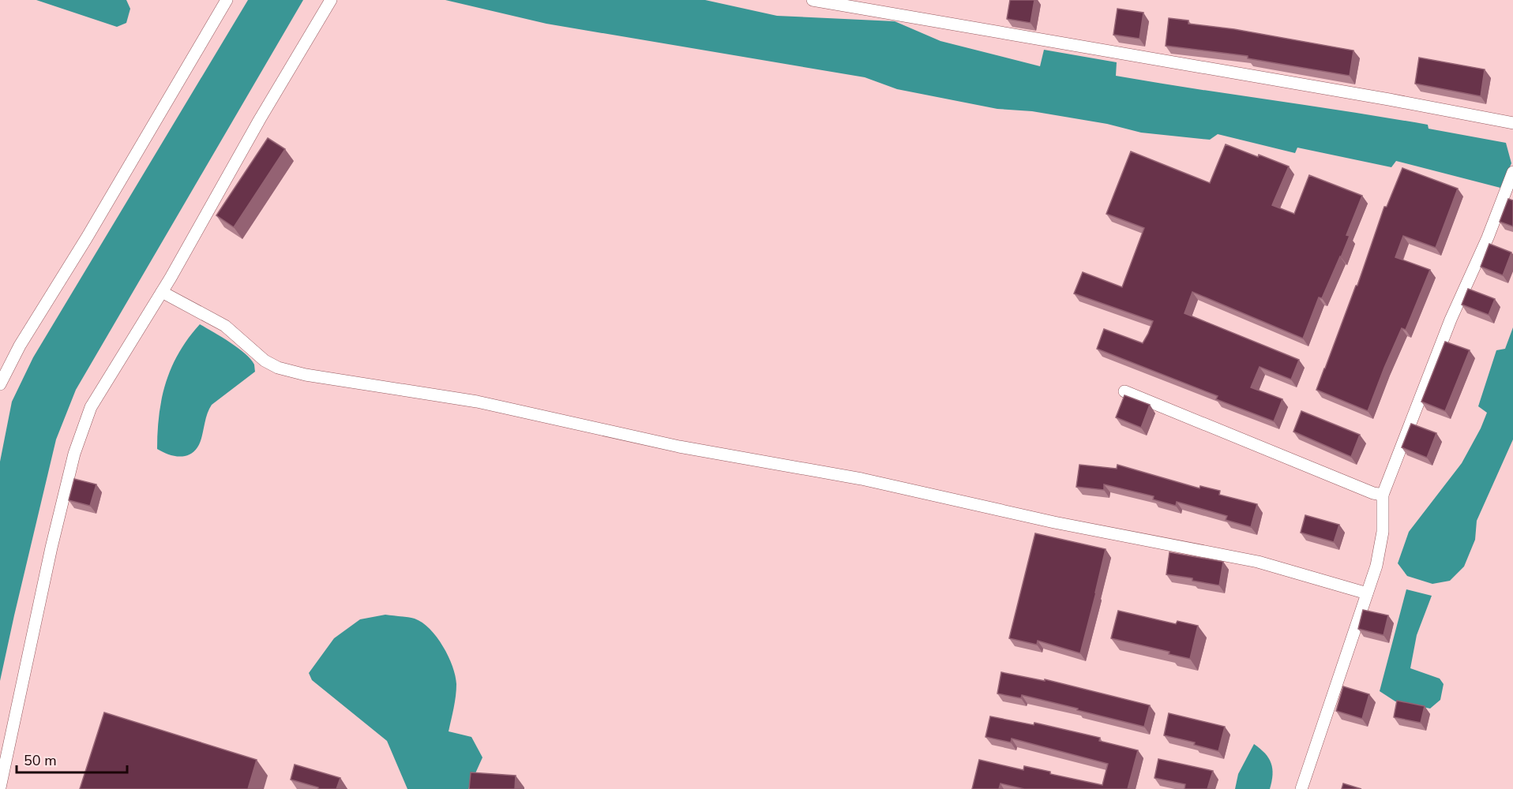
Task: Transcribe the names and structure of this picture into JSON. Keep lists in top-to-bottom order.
{
  "scale_bar": "50 m"
}
